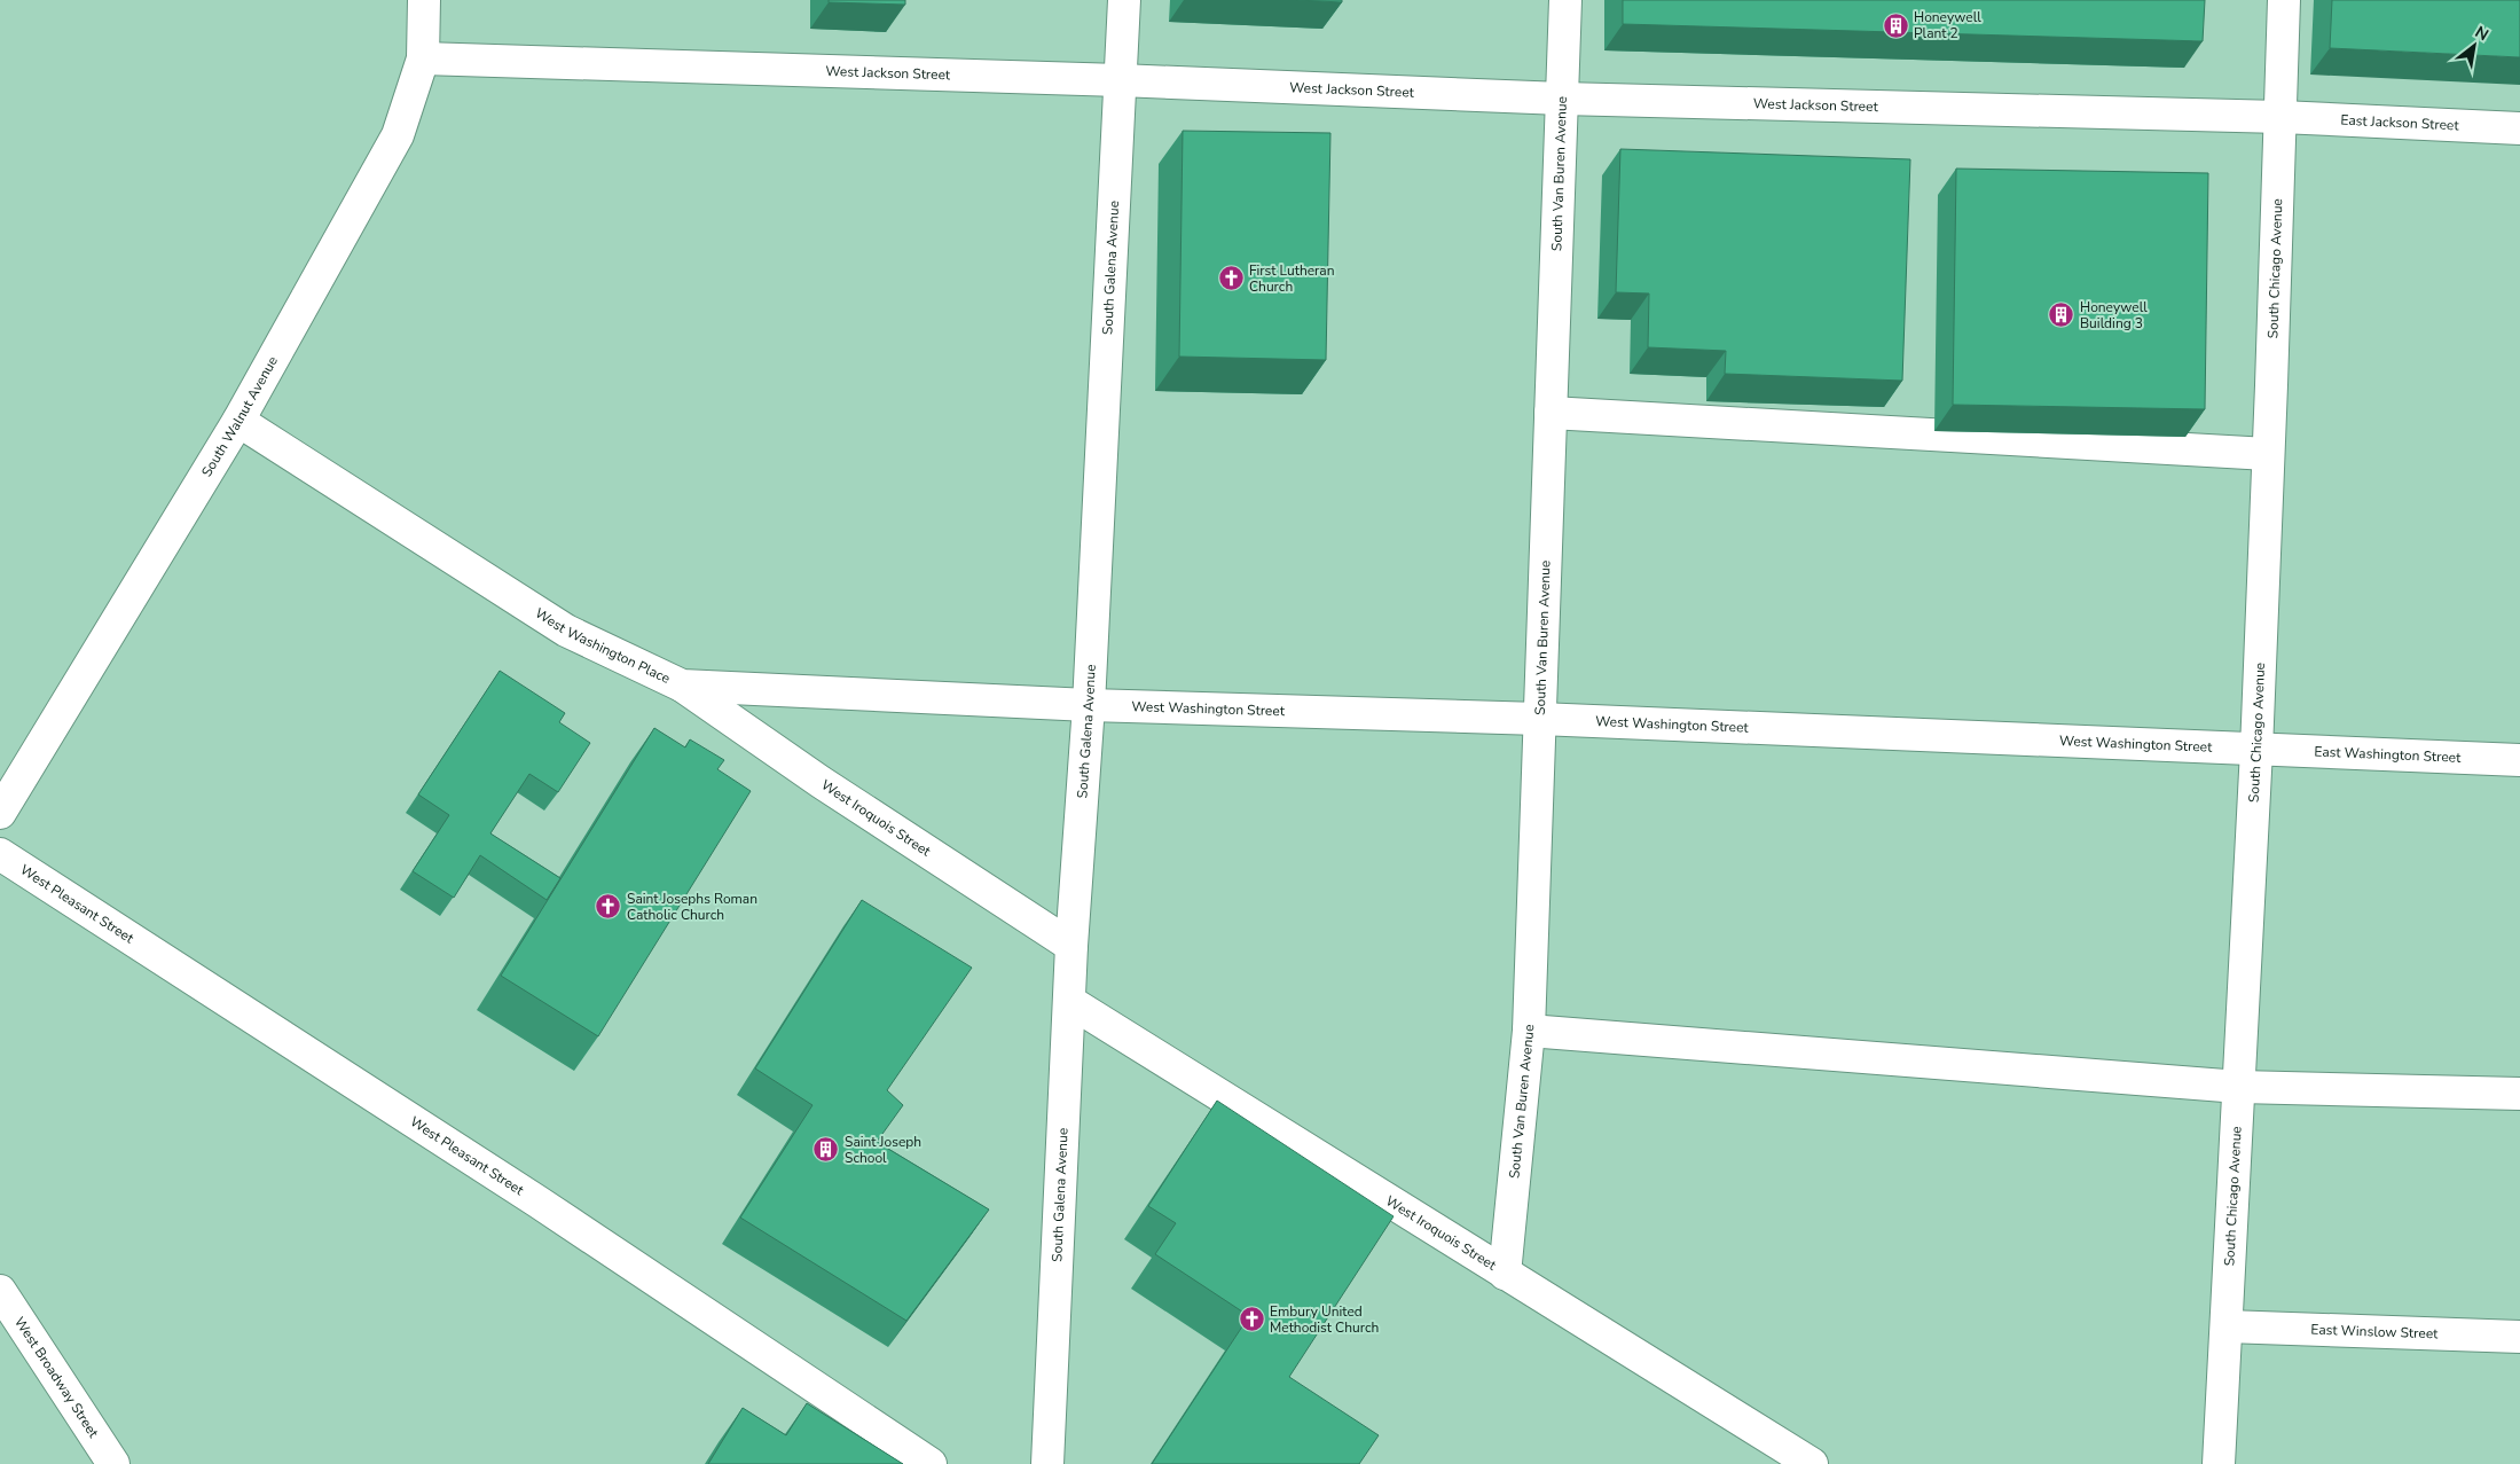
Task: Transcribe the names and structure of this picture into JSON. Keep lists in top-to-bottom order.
{
  "streets": {
    "street": [
      "West Jackson Street",
      "East Jackson Street",
      "South Van Buren Avenue",
      "South Galena Avenue",
      "South Chicago Avenue",
      "South Walnut Avenue",
      "West Washington Place",
      "West Washington Street",
      "East Washington Street",
      "West Iroquois Street",
      "West Pleasant Street",
      "East Winslow Street",
      "West Broadway Street"
    ]
  },
  "crossings": [
    ["West Jackson Street", "East Jackson Street"],
    ["West Jackson Street", "South Van Buren Avenue"],
    ["West Jackson Street", "South Galena Avenue"],
    ["West Jackson Street", "South Chicago Avenue"],
    ["West Jackson Street", "South Walnut Avenue"],
    ["East Jackson Street", "South Chicago Avenue"],
    ["South Van Buren Avenue", "West Washington Street"],
    ["South Van Buren Avenue", "West Iroquois Street"],
    ["South Galena Avenue", "West Washington Place"],
    ["South Galena Avenue", "West Washington Street"],
    ["South Galena Avenue", "West Iroquois Street"],
    ["South Chicago Avenue", "West Washington Street"],
    ["South Chicago Avenue", "East Washington Street"],
    ["South Chicago Avenue", "East Winslow Street"],
    ["South Walnut Avenue", "West Washington Place"],
    ["West Washington Place", "West Washington Street"],
    ["West Washington Place", "West Iroquois Street"],
    ["West Washington Street", "East Washington Street"]
  ],
  "places": {
    "building": ["Honeywell Plant 2", "Honeywell Building 3", "Saint Joseph School"],
    "church": ["First Lutheran Church", "Saint Josephs Roman Catholic Church", "Embury United Methodist Church"]
  },
  "north": "top right"
}
